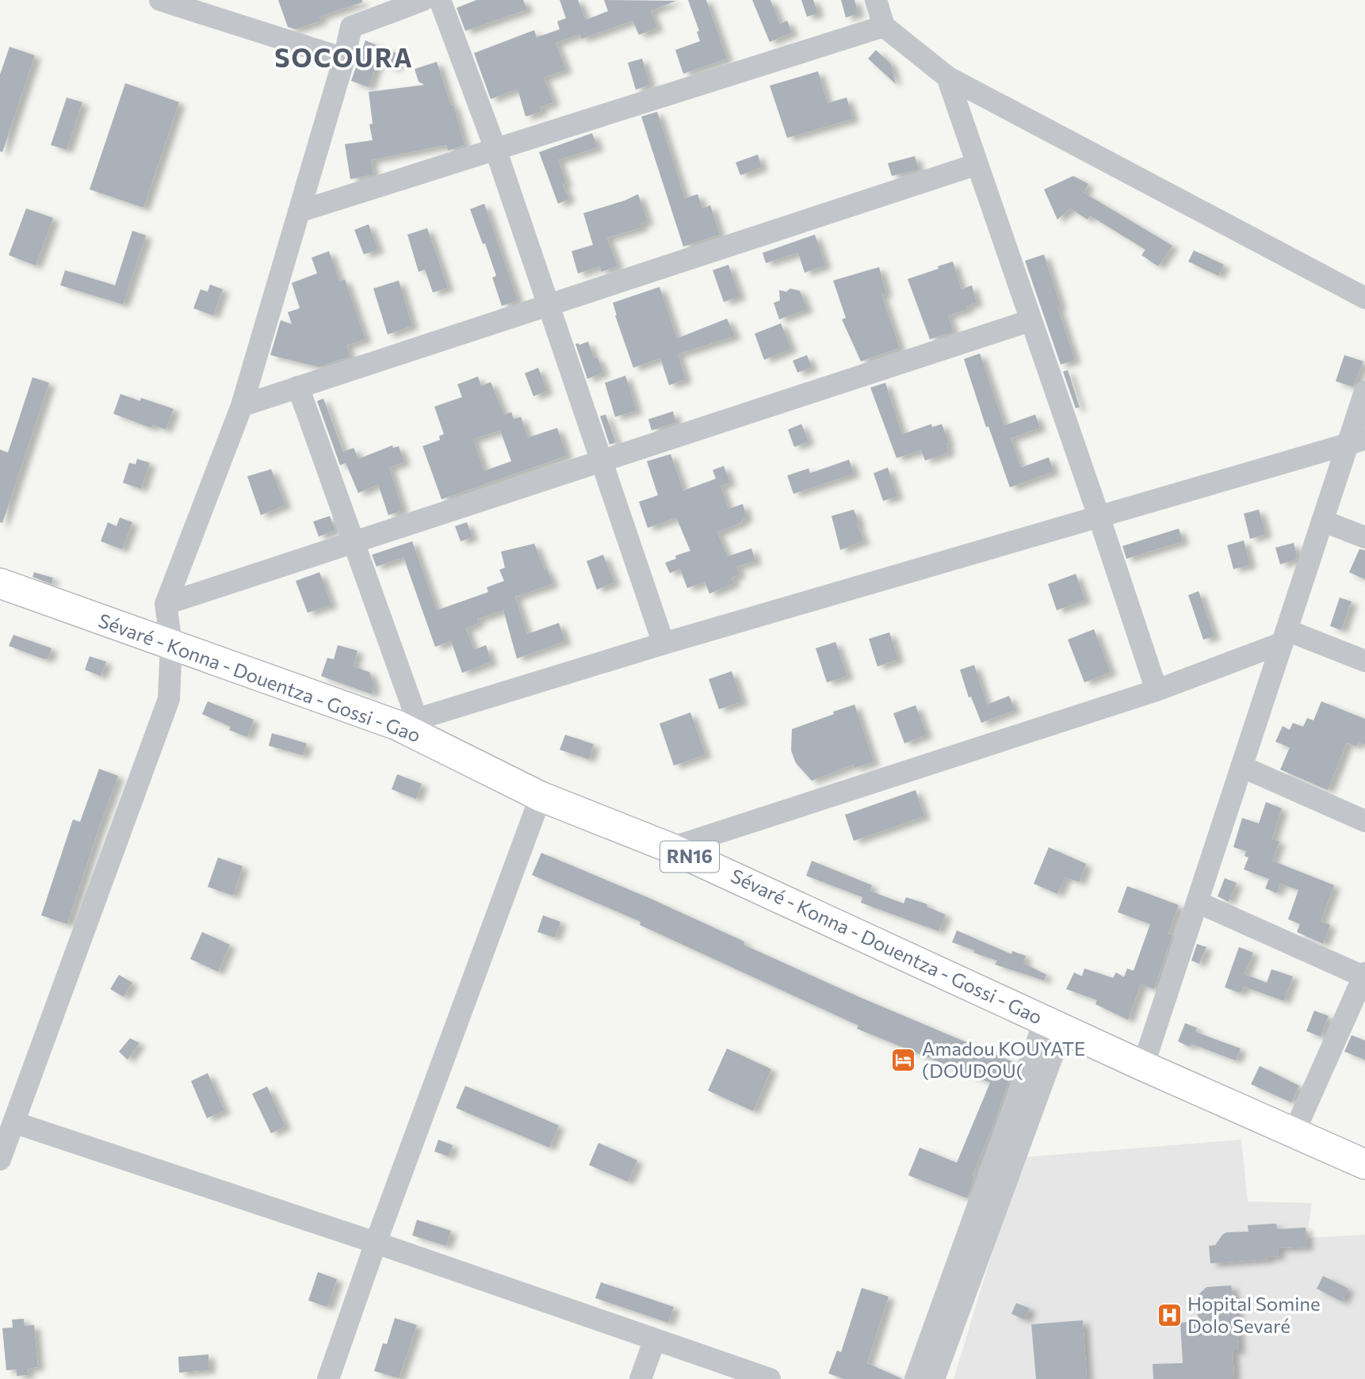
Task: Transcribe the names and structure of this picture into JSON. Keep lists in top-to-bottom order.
{
  "streets": {
    "main road": ["Sévaré - Konna - Douentza - Gossi - Gao", "RN16"]
  },
  "districts": ["SOCOURA"],
  "places": {
    "hotel": ["Amadou KOUYATE (DOUDOU("],
    "hospital": ["Hopital Somine Dolo Sevaré"]
  }
}
